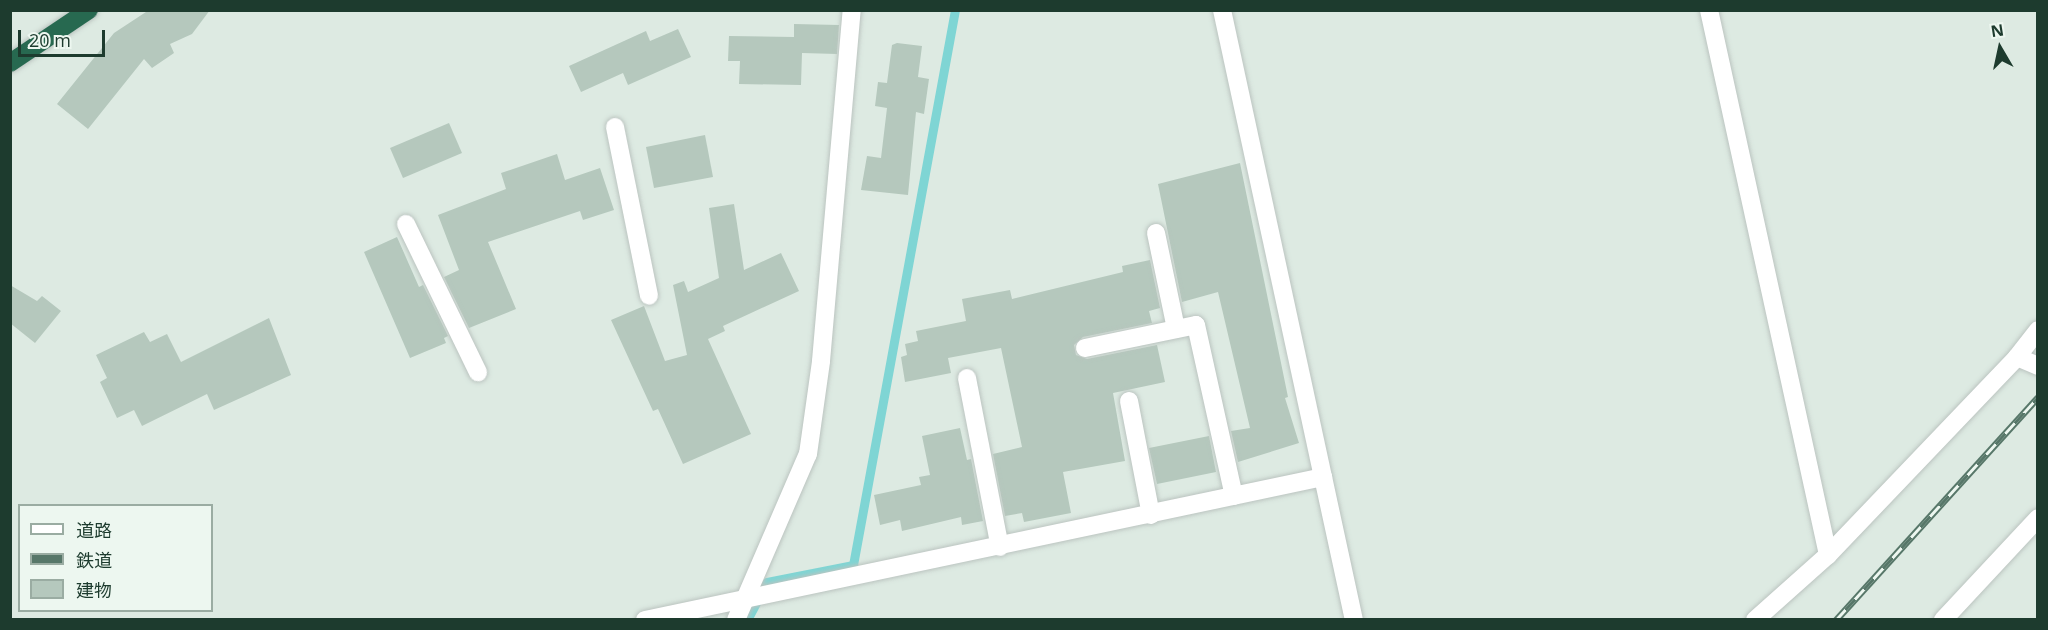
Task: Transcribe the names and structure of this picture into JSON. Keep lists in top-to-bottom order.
{
  "legend": ["道路", "鉄道", "建物"],
  "scale_bar": "20 m",
  "north": "top"
}
